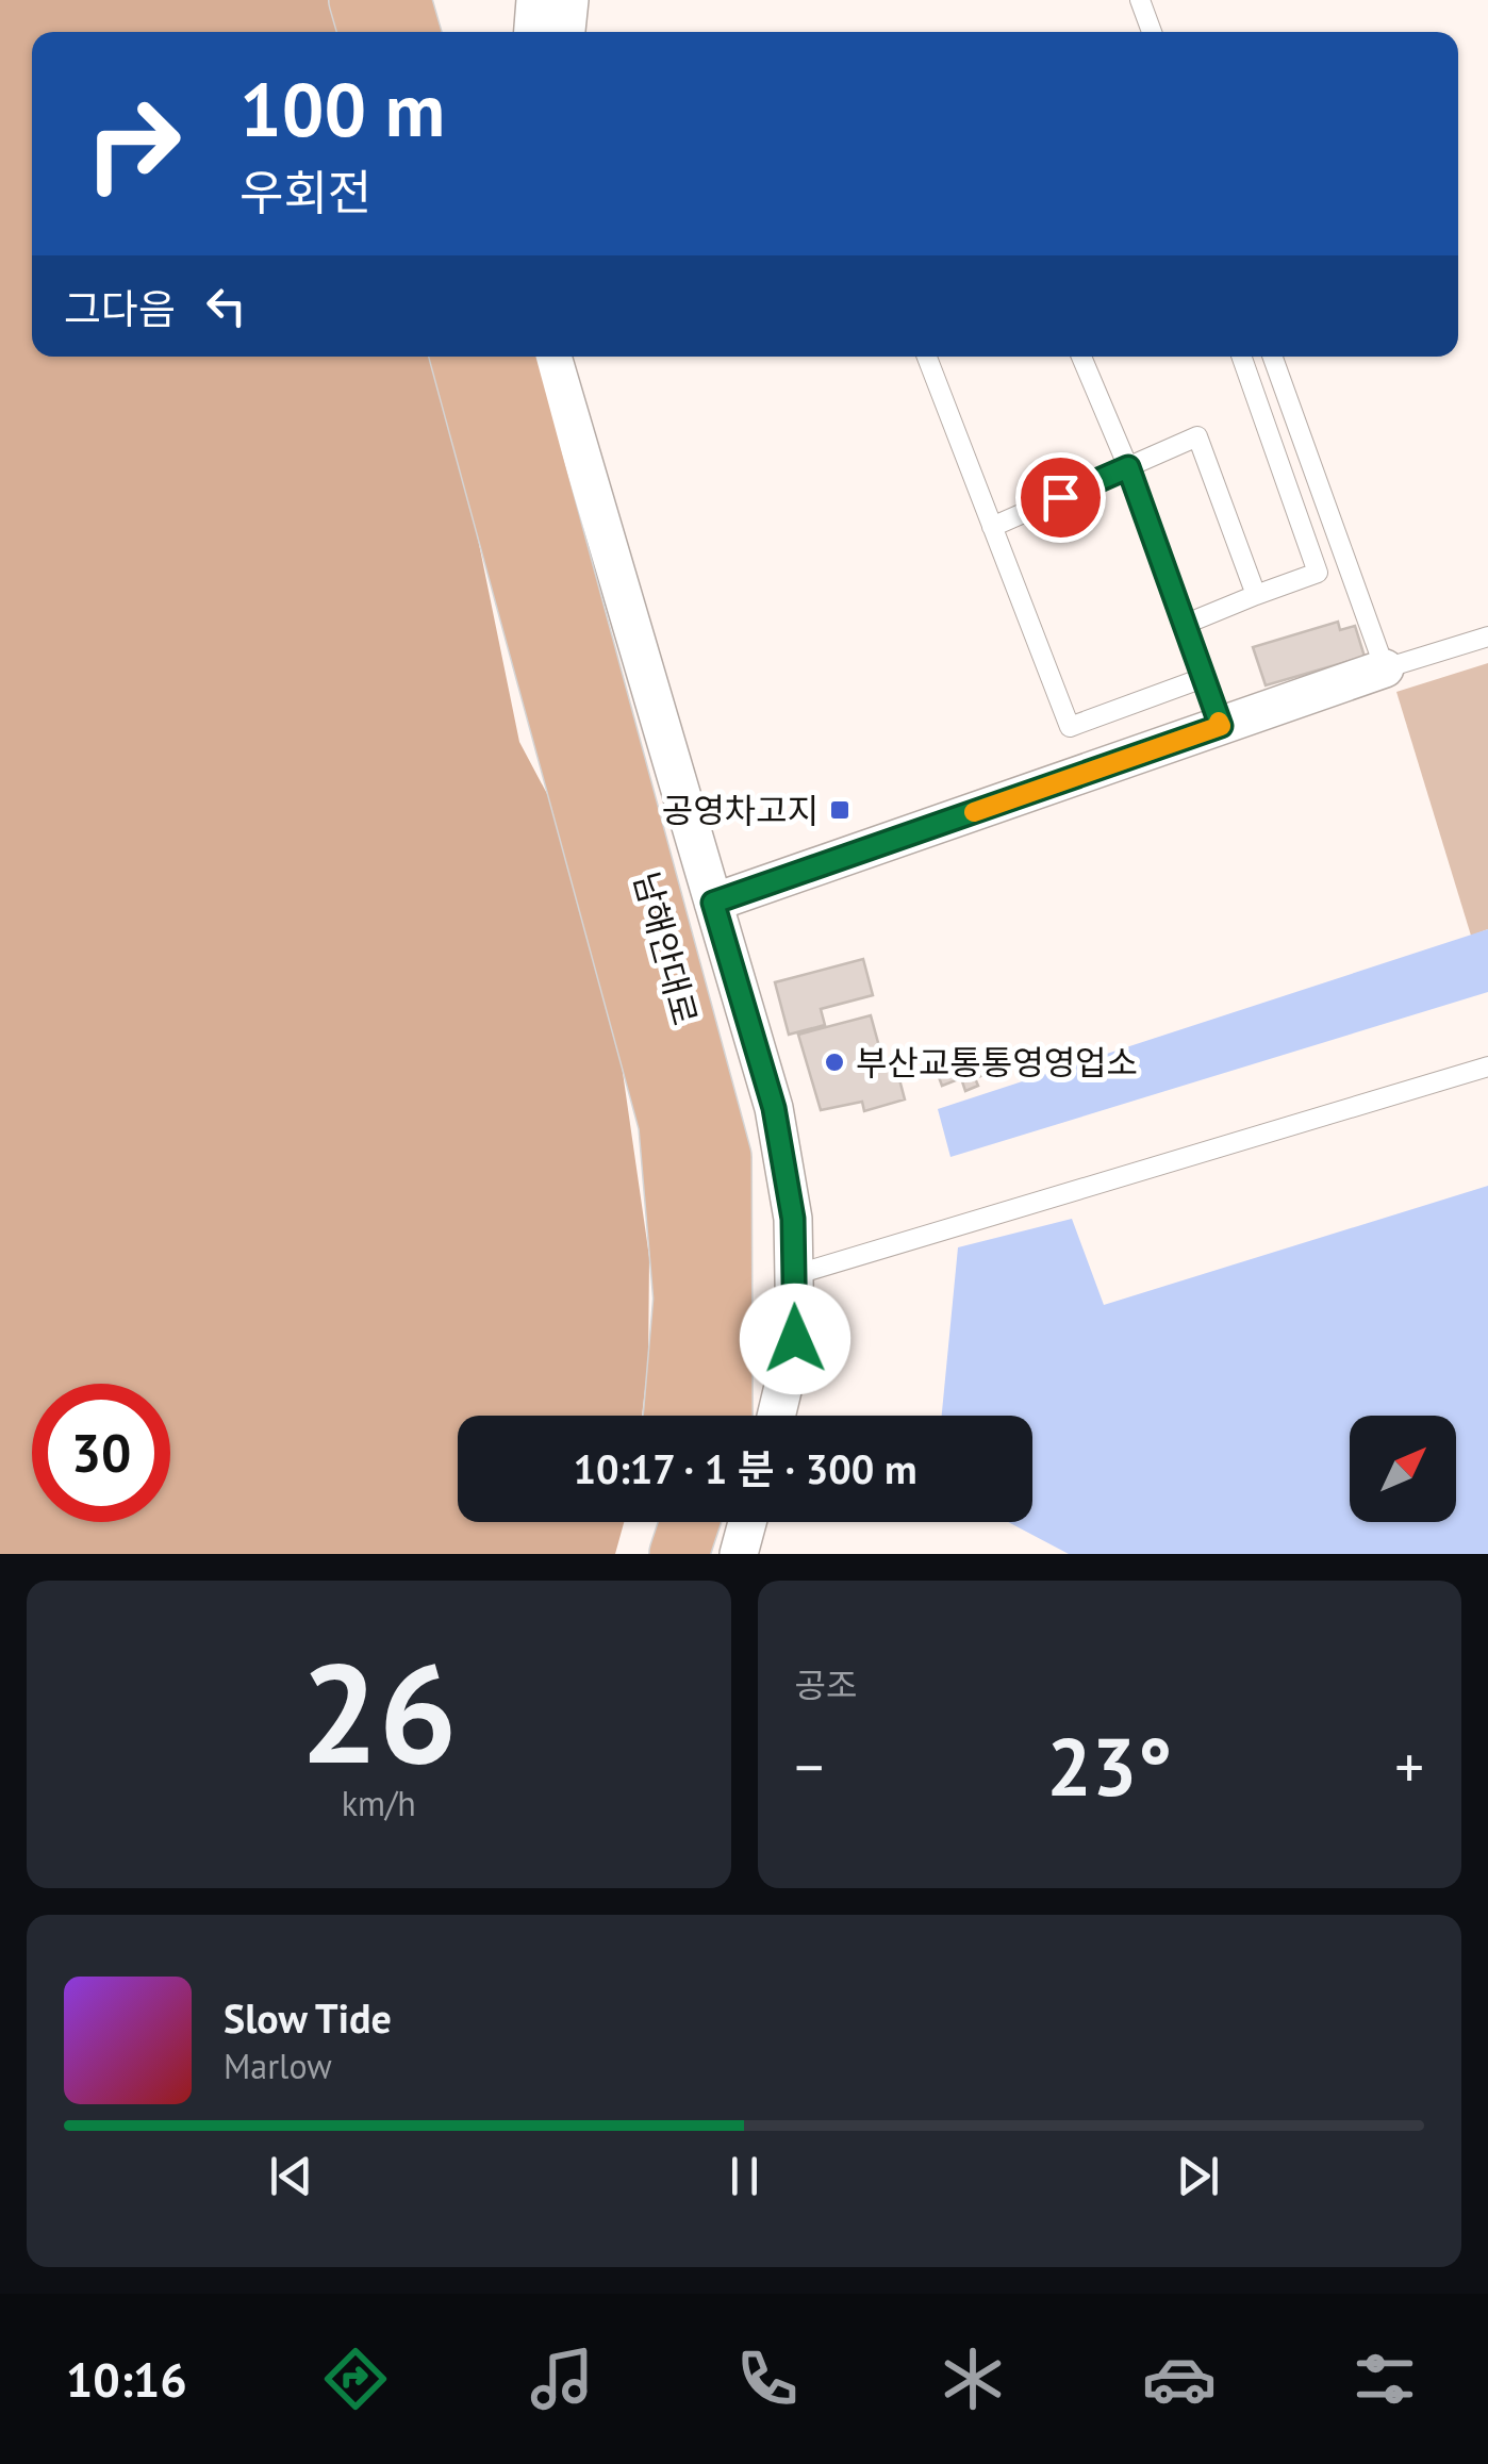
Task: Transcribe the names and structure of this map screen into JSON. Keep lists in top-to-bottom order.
{
  "streets": {
    "main road": ["남해안대로"]
  },
  "places": {
    "transit": ["공영차고지"],
    "other": ["부산교통통영영업소"]
  },
  "north": "top right",
  "page": {
    "turn": ["100 m", "우회전"],
    "then": "그다음",
    "limit": "30",
    "trip": "10:17 · 1 분 · 300 m",
    "tile": [
      ["26", "km/h"],
      "공조"
    ],
    "heat": ["−", "23°", "+"],
    "song": ["Slow Tide", "Marlow"],
    "tabs": "10:16"
  }
}
